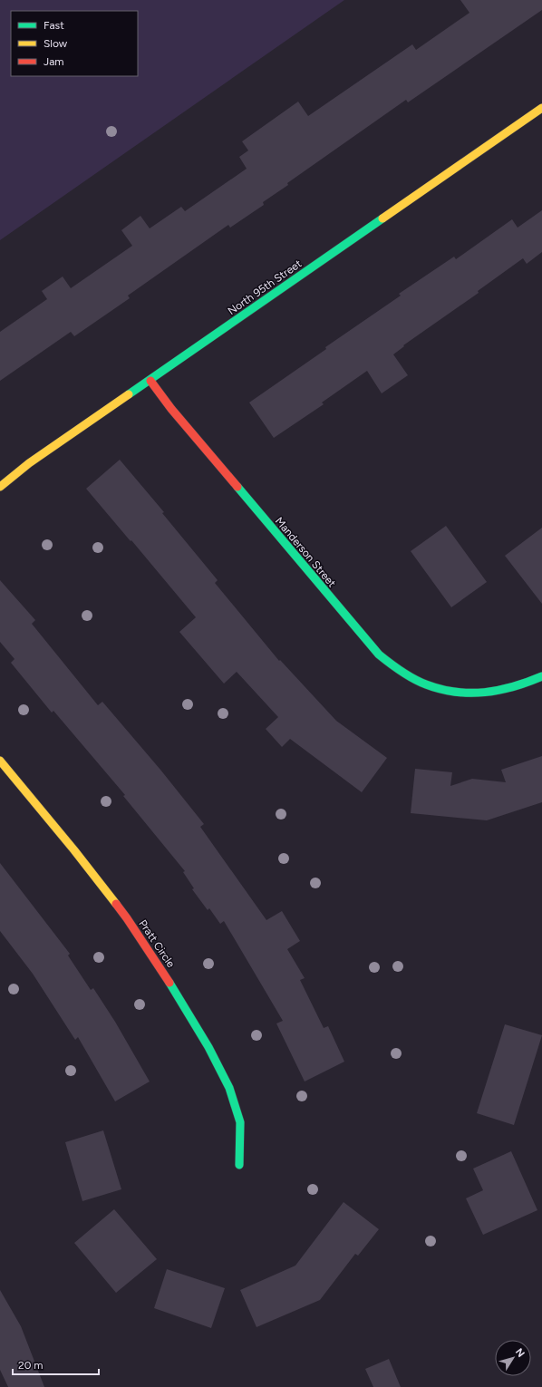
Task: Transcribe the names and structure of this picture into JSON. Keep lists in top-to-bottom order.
{
  "streets": {
    "street": ["North 95th Street", "Manderson Street", "Pratt Circle"]
  },
  "crossings": [
    ["North 95th Street", "Manderson Street"]
  ],
  "legend": ["Fast", "Slow", "Jam"],
  "scale_bar": "20 m",
  "north": "top right"
}
